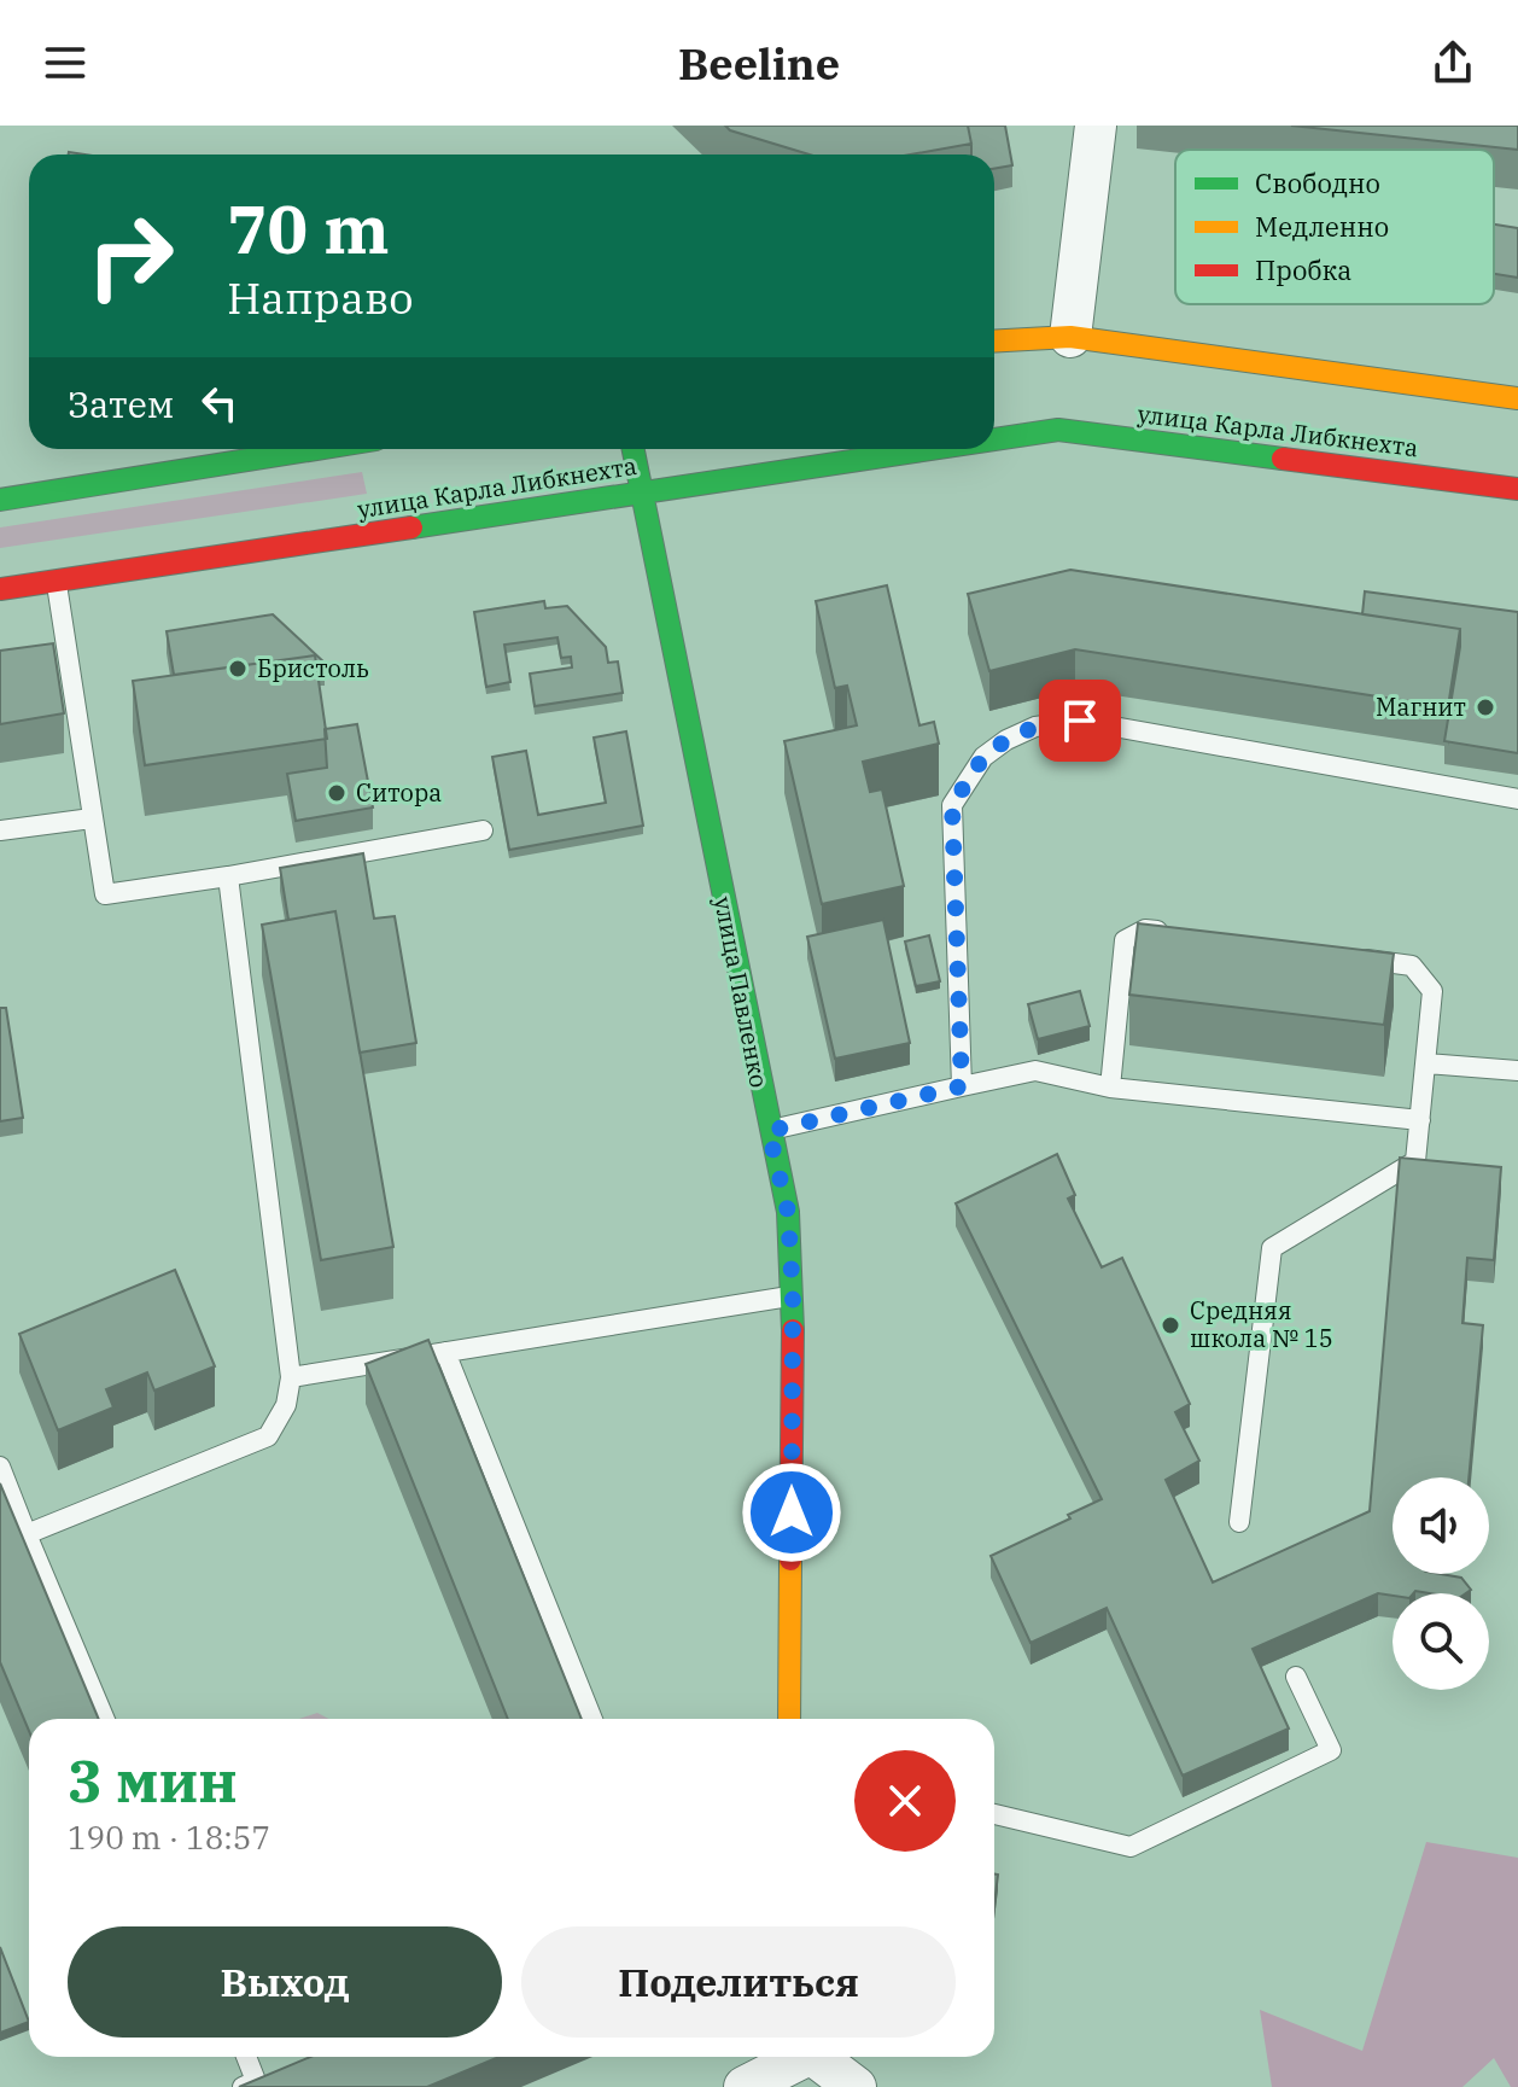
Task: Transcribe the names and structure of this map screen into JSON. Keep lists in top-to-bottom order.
{
  "streets": {
    "main road": ["улица Карла Либкнехта", "улица Павленко"]
  },
  "crossings": [
    ["улица Карла Либкнехта", "улица Павленко"]
  ],
  "places": [
    "Бристоль",
    "Магнит",
    "Ситора",
    "Средняя школа № 15"
  ],
  "legend": ["Свободно", "Медленно", "Пробка"],
  "page": {
    "header": "Beeline",
    "turn": ["70 m", "Направо"],
    "then": "Затем",
    "heading": ["3 мин", "190 m · 18:57"],
    "buttons": ["Выход", "Поделиться"]
  }
}
